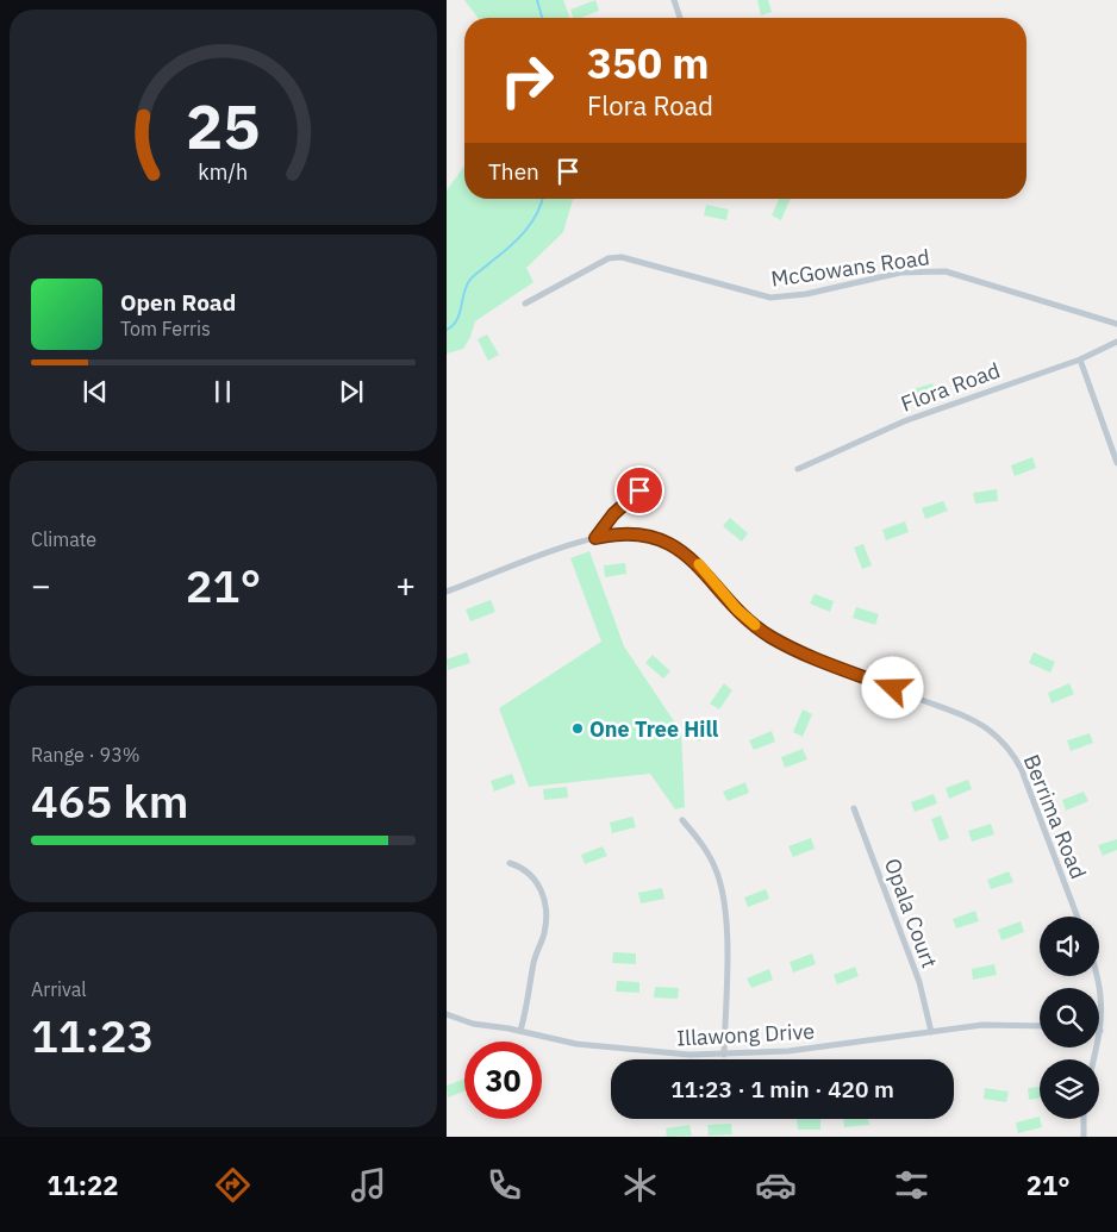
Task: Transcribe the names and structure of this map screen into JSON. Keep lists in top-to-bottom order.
{
  "streets": {
    "street": [
      "McGowans Road",
      "Flora Road",
      "Berrima Road",
      "Opala Court",
      "Illawong Drive"
    ]
  },
  "crossings": [
    ["Opala Court", "Illawong Drive"]
  ],
  "places": ["One Tree Hill"],
  "page": {
    "turn": ["350 m", "Flora Road"],
    "then": "Then",
    "song": ["Open Road", "Tom Ferris"],
    "tile": [
      "Climate",
      ["Range · 93%", "465 km"],
      ["Arrival", "11:23"]
    ],
    "heat": ["−", "21°", "+"],
    "limit": "30",
    "trip": "11:23 · 1 min · 420 m",
    "tabs": ["11:22", "21°"],
    "gauge": ["25", "km/h"]
  }
}
